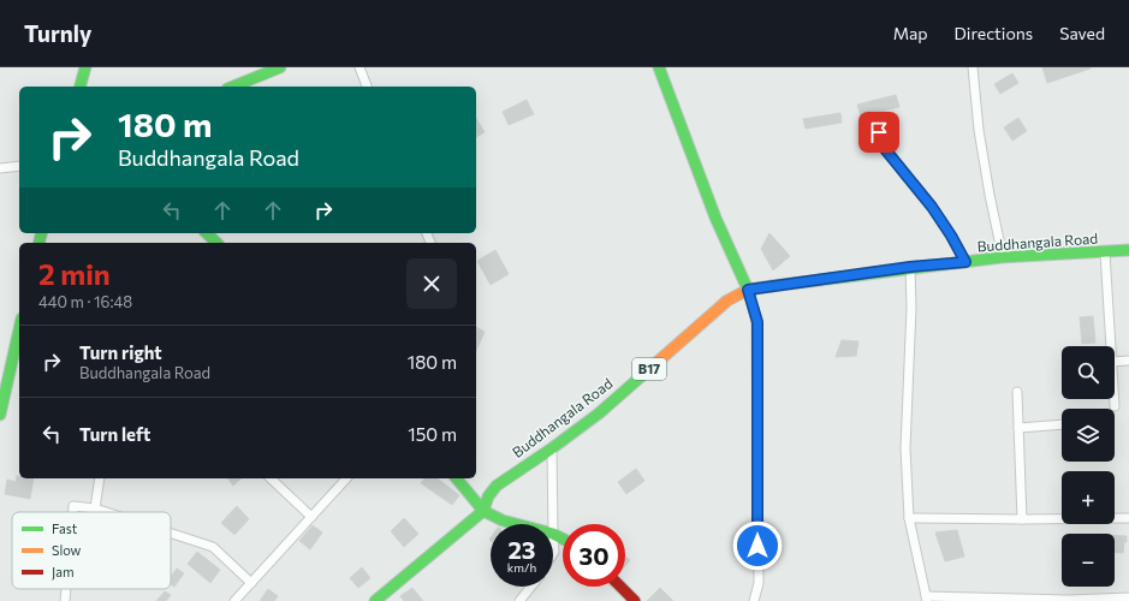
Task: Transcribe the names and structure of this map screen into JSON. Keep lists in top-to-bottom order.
{
  "streets": {
    "main road": ["Buddhangala Road", "B17"]
  },
  "legend": ["Fast", "Slow", "Jam"],
  "page": {
    "header": "Turnly",
    "nav": ["Map", "Directions", "Saved"],
    "turn": ["180 m", "Buddhangala Road"],
    "heading": ["2 min", "440 m · 16:48"],
    "list": [
      {
        "name": "Turn right",
        "note": "Buddhangala Road",
        "value": "180 m"
      },
      {
        "name": "Turn left",
        "value": "150 m"
      }
    ],
    "map_buttons": ["+", "−"],
    "speed": "23 km/h",
    "limit": "30"
  }
}
